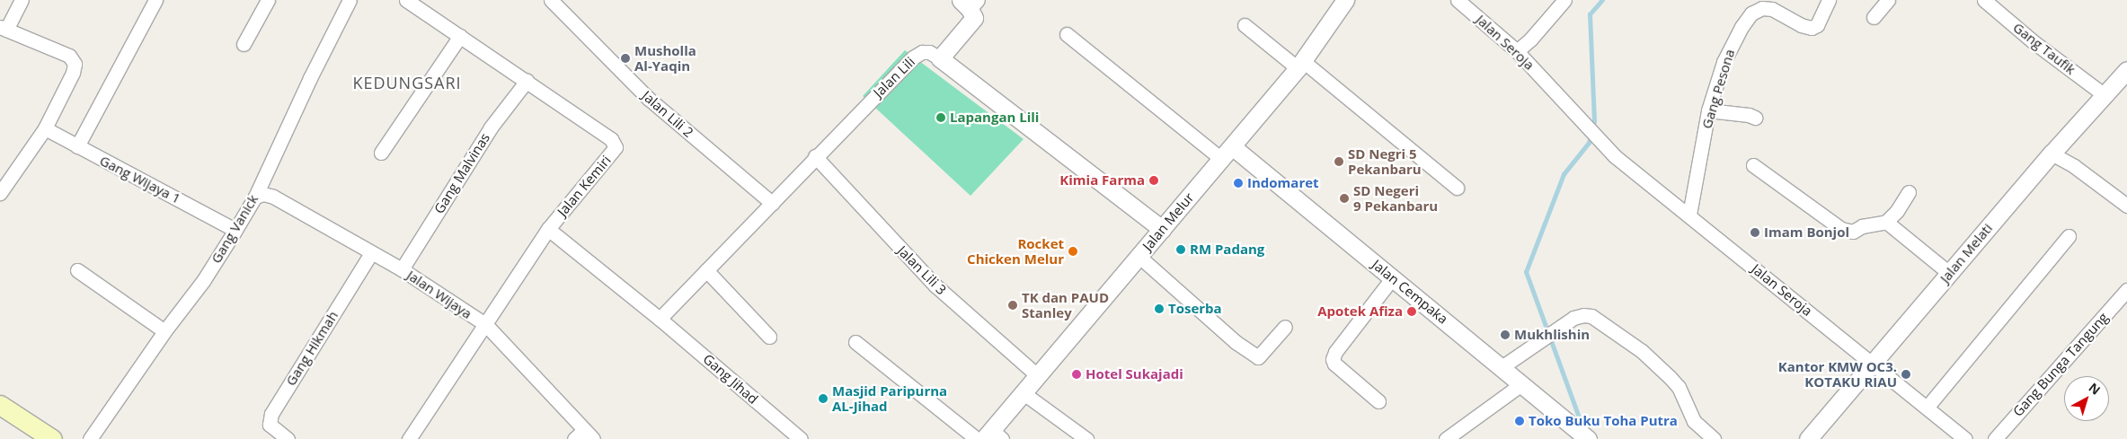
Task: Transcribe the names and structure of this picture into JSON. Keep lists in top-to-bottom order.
{
  "streets": {
    "street": [
      "Jalan Seroja",
      "Gang Taufik",
      "Jalan Lili",
      "Gang Pesona",
      "Jalan Lili 2",
      "Gang Malvinas",
      "Gang Wijaya 1",
      "Jalan Kemiri",
      "Jalan Melur",
      "Gang Vanick",
      "Jalan Melati",
      "Jalan Lili 3",
      "Jalan Cempaka",
      "Jalan Wijaya",
      "Gang Hikmah",
      "Gang Bunga Tangung",
      "Gang Jihad"
    ]
  },
  "crossings": [
    ["Jalan Seroja", "Gang Pesona"],
    ["Jalan Seroja", "Jalan Melati"],
    ["Gang Taufik", "Jalan Melati"],
    ["Jalan Lili", "Jalan Lili 2"],
    ["Jalan Lili", "Jalan Melur"],
    ["Jalan Lili", "Jalan Lili 3"],
    ["Jalan Lili", "Gang Jihad"],
    ["Gang Malvinas", "Jalan Kemiri"],
    ["Gang Malvinas", "Jalan Wijaya"],
    ["Gang Wijaya 1", "Gang Vanick"],
    ["Jalan Kemiri", "Jalan Wijaya"],
    ["Jalan Kemiri", "Gang Jihad"],
    ["Jalan Melur", "Jalan Lili 3"],
    ["Jalan Melur", "Jalan Cempaka"],
    ["Gang Vanick", "Jalan Wijaya"],
    ["Jalan Wijaya", "Gang Hikmah"]
  ],
  "districts": ["KEDUNGSARI"],
  "places": [
    "Musholla Al-Yaqin",
    "Lapangan Lili",
    "SD Negri 5 Pekanbaru",
    "Kimia Farma",
    "Indomaret",
    "SD Negeri 9 Pekanbaru",
    "Imam Bonjol",
    "RM Padang",
    "Rocket Chicken Melur",
    "TK dan PAUD Stanley",
    "Toserba",
    "Apotek Afiza",
    "Mukhlishin",
    "Hotel Sukajadi",
    "Kantor KMW OC3. KOTAKU RIAU",
    "Masjid Paripurna AL-Jihad",
    "Toko Buku Toha Putra"
  ],
  "north": "top right"
}
